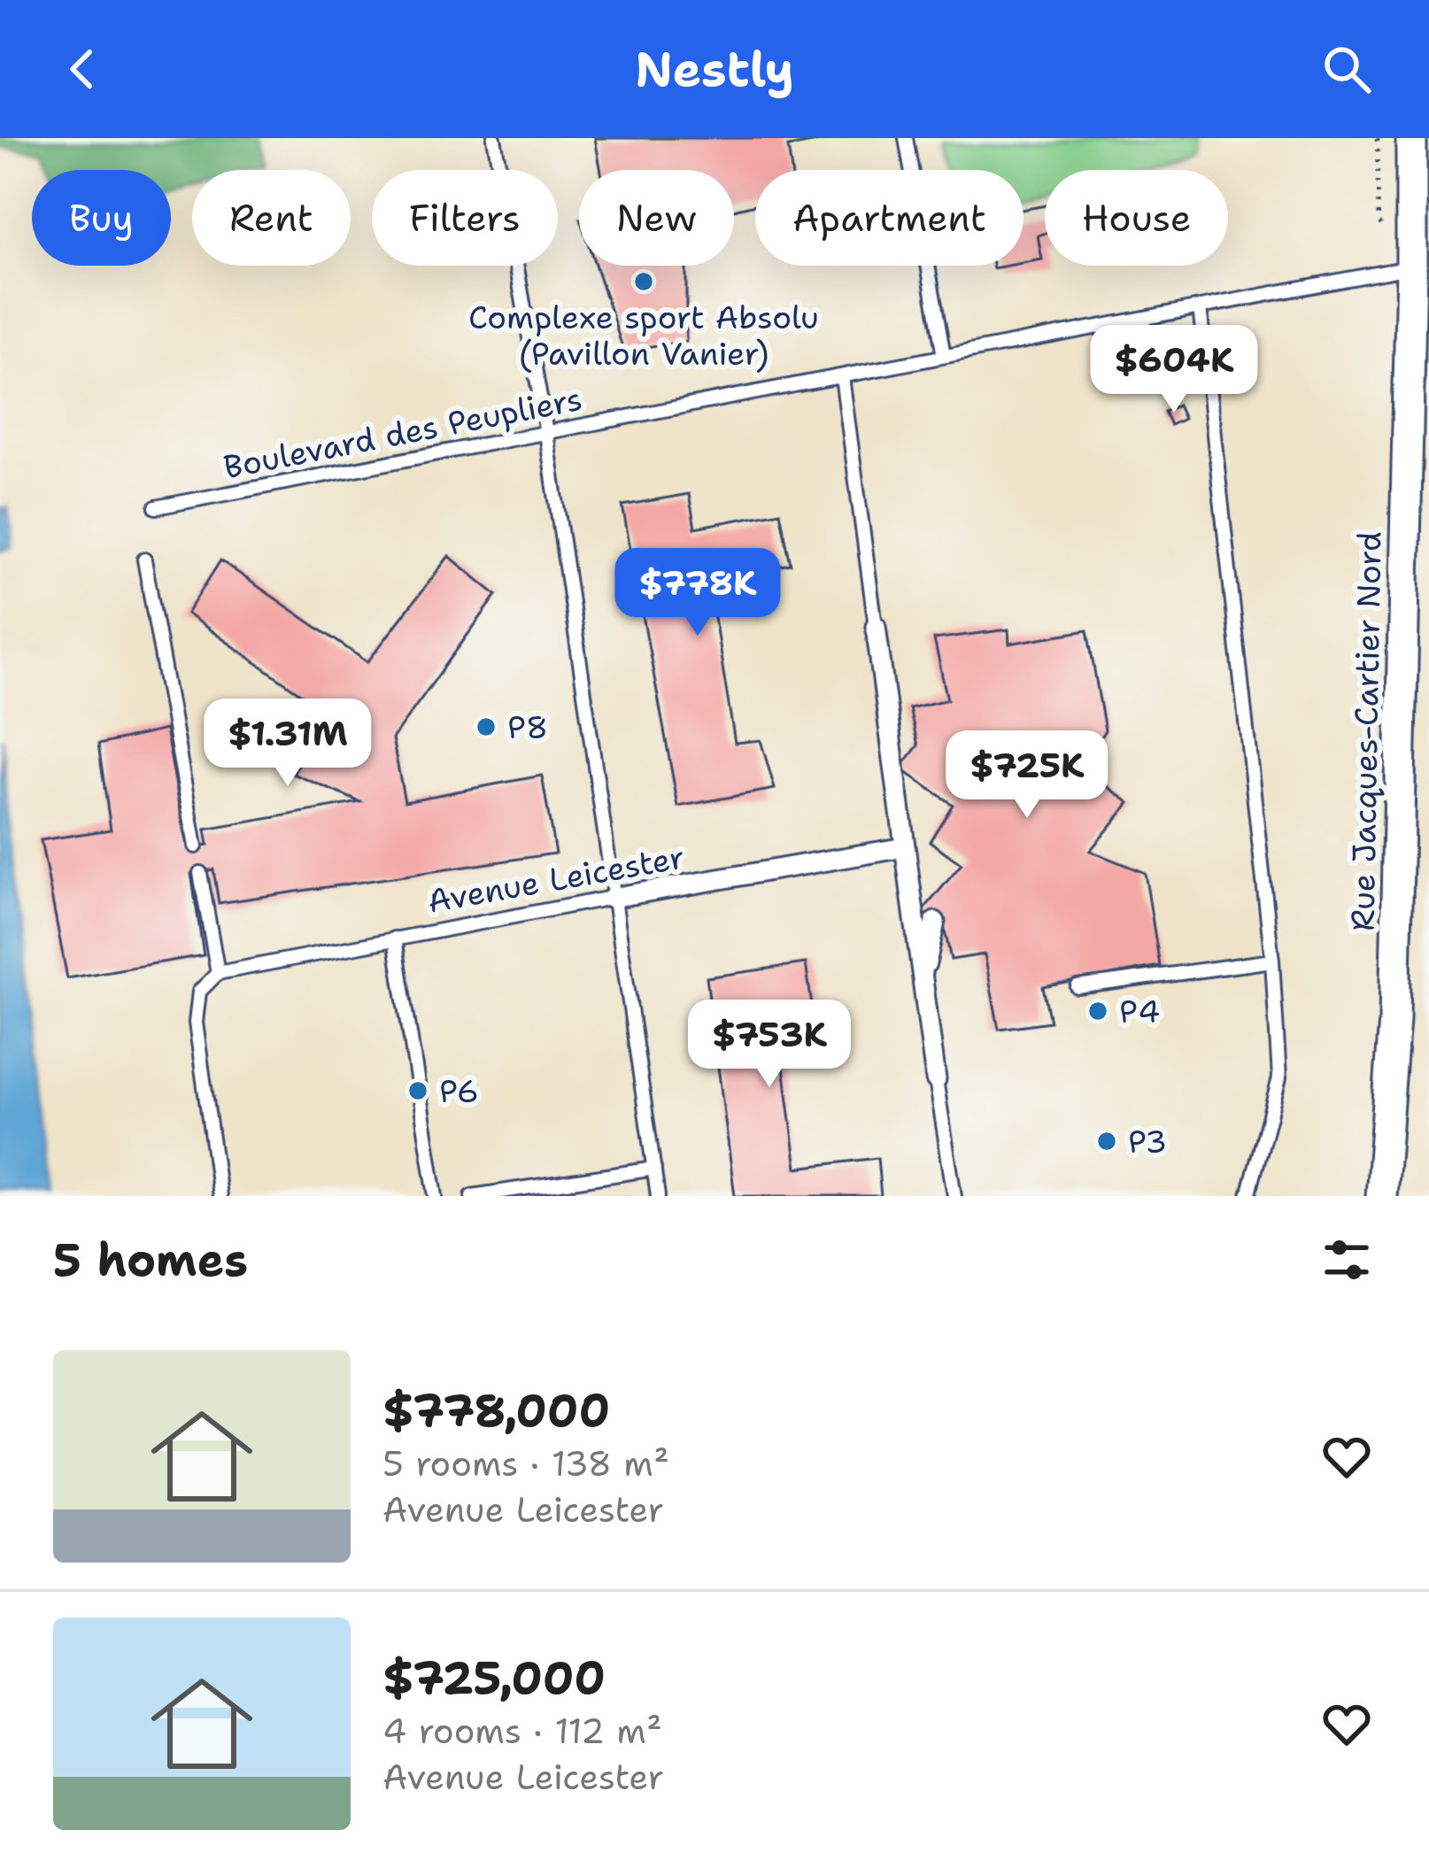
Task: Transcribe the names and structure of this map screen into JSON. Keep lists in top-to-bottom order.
{
  "streets": {
    "street": ["Rue Jacques-Cartier Nord", "Avenue Leicester"],
    "lane": ["Boulevard des Peupliers"]
  },
  "crossings": [
    ["Boulevard des Peupliers", "Rue Jacques-Cartier Nord"]
  ],
  "places": [
    "Complexe sport Absolu (Pavillon Vanier)",
    "P8",
    "P4",
    "P6",
    "P3"
  ],
  "page": {
    "header": "Nestly",
    "chip": [
      "Buy",
      "Rent",
      "Filters",
      "New",
      "Apartment",
      "House"
    ],
    "price": [
      "$604K",
      "$778K",
      "$1.31M",
      "$725K",
      "$753K"
    ],
    "heading": "5 homes",
    "list": [
      {
        "name": "$778,000",
        "note": "5 rooms · 138 m² · Avenue Leicester"
      },
      {
        "name": "$725,000",
        "note": "4 rooms · 112 m² · Avenue Leicester"
      }
    ]
  }
}
